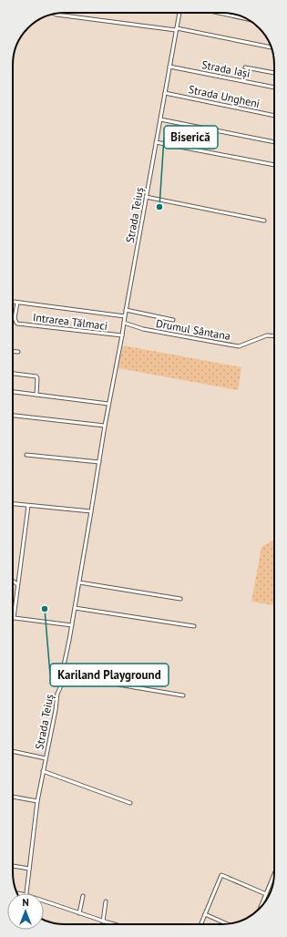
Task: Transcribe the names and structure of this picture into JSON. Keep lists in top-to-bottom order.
{
  "streets": {
    "street": [
      "Strada Iași",
      "Strada Ungheni",
      "Strada Teiuș",
      "Intrarea Tălmaci",
      "Drumul Sântana"
    ]
  },
  "crossings": [
    ["Strada Iași", "Strada Teiuș"],
    ["Strada Ungheni", "Strada Teiuș"],
    ["Strada Teiuș", "Intrarea Tălmaci"],
    ["Strada Teiuș", "Drumul Sântana"]
  ],
  "places": ["Biserică", "Kariland Playground"],
  "north": "top"
}
